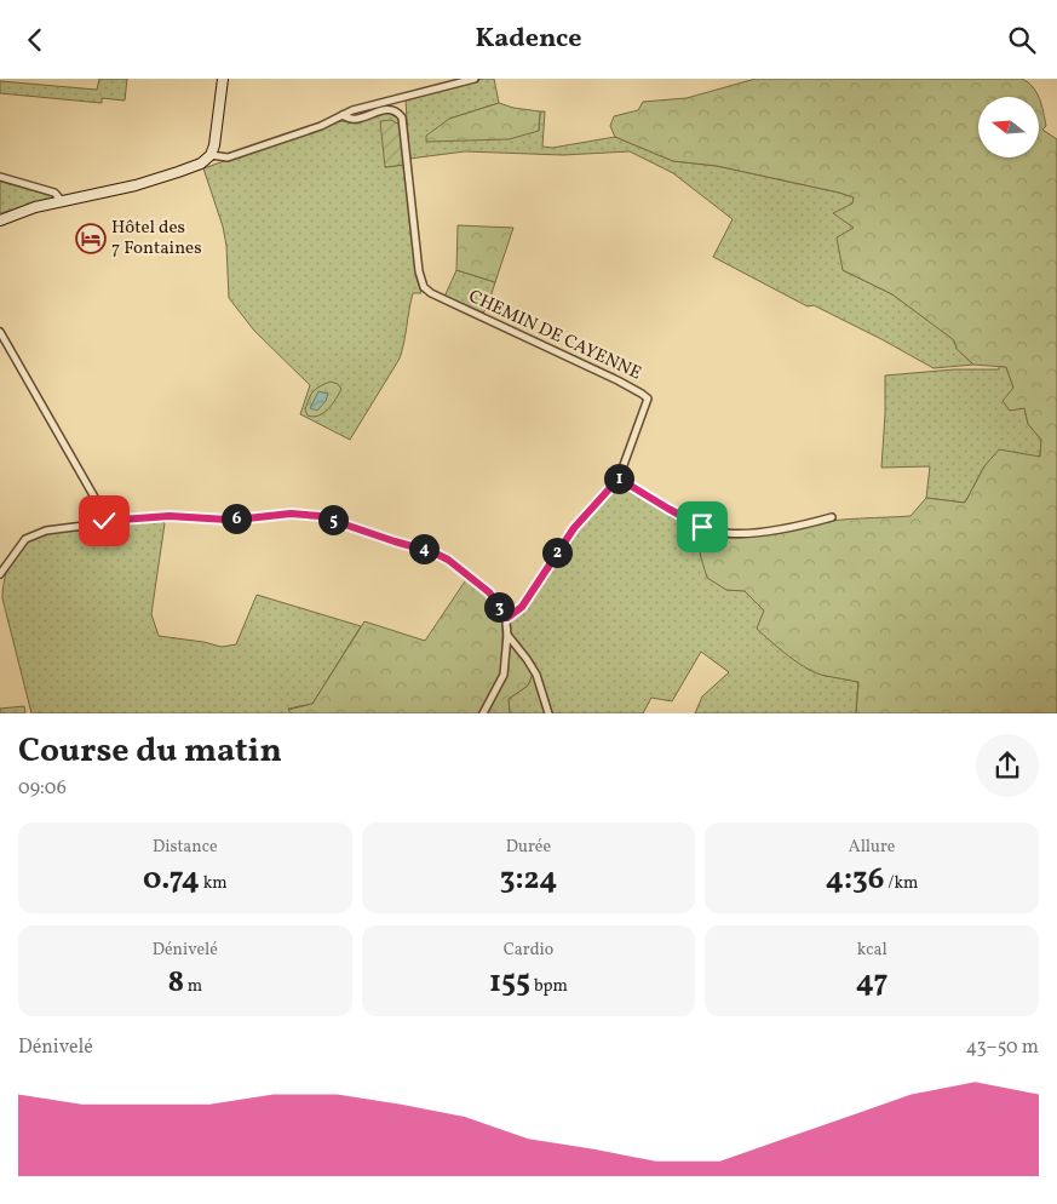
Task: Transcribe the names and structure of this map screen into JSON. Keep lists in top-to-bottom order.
{
  "streets": {
    "street": ["CHEMIN DE CAYENNE"]
  },
  "places": {
    "hotel": ["Hôtel des 7 Fontaines"]
  },
  "north": "left",
  "page": {
    "header": "Kadence",
    "pins": [
      "1",
      "6",
      "5",
      "4",
      "2",
      "3"
    ],
    "heading": ["Course du matin", "09:06"],
    "stats": [
      ["Distance", "0.74 km"],
      ["Durée", "3:24"],
      ["Allure", "4:36 /km"],
      ["Dénivelé", "8 m"],
      ["Cardio", "155 bpm"],
      ["kcal", "47"]
    ],
    "chart": ["Dénivelé", "43–50 m"]
  }
}
